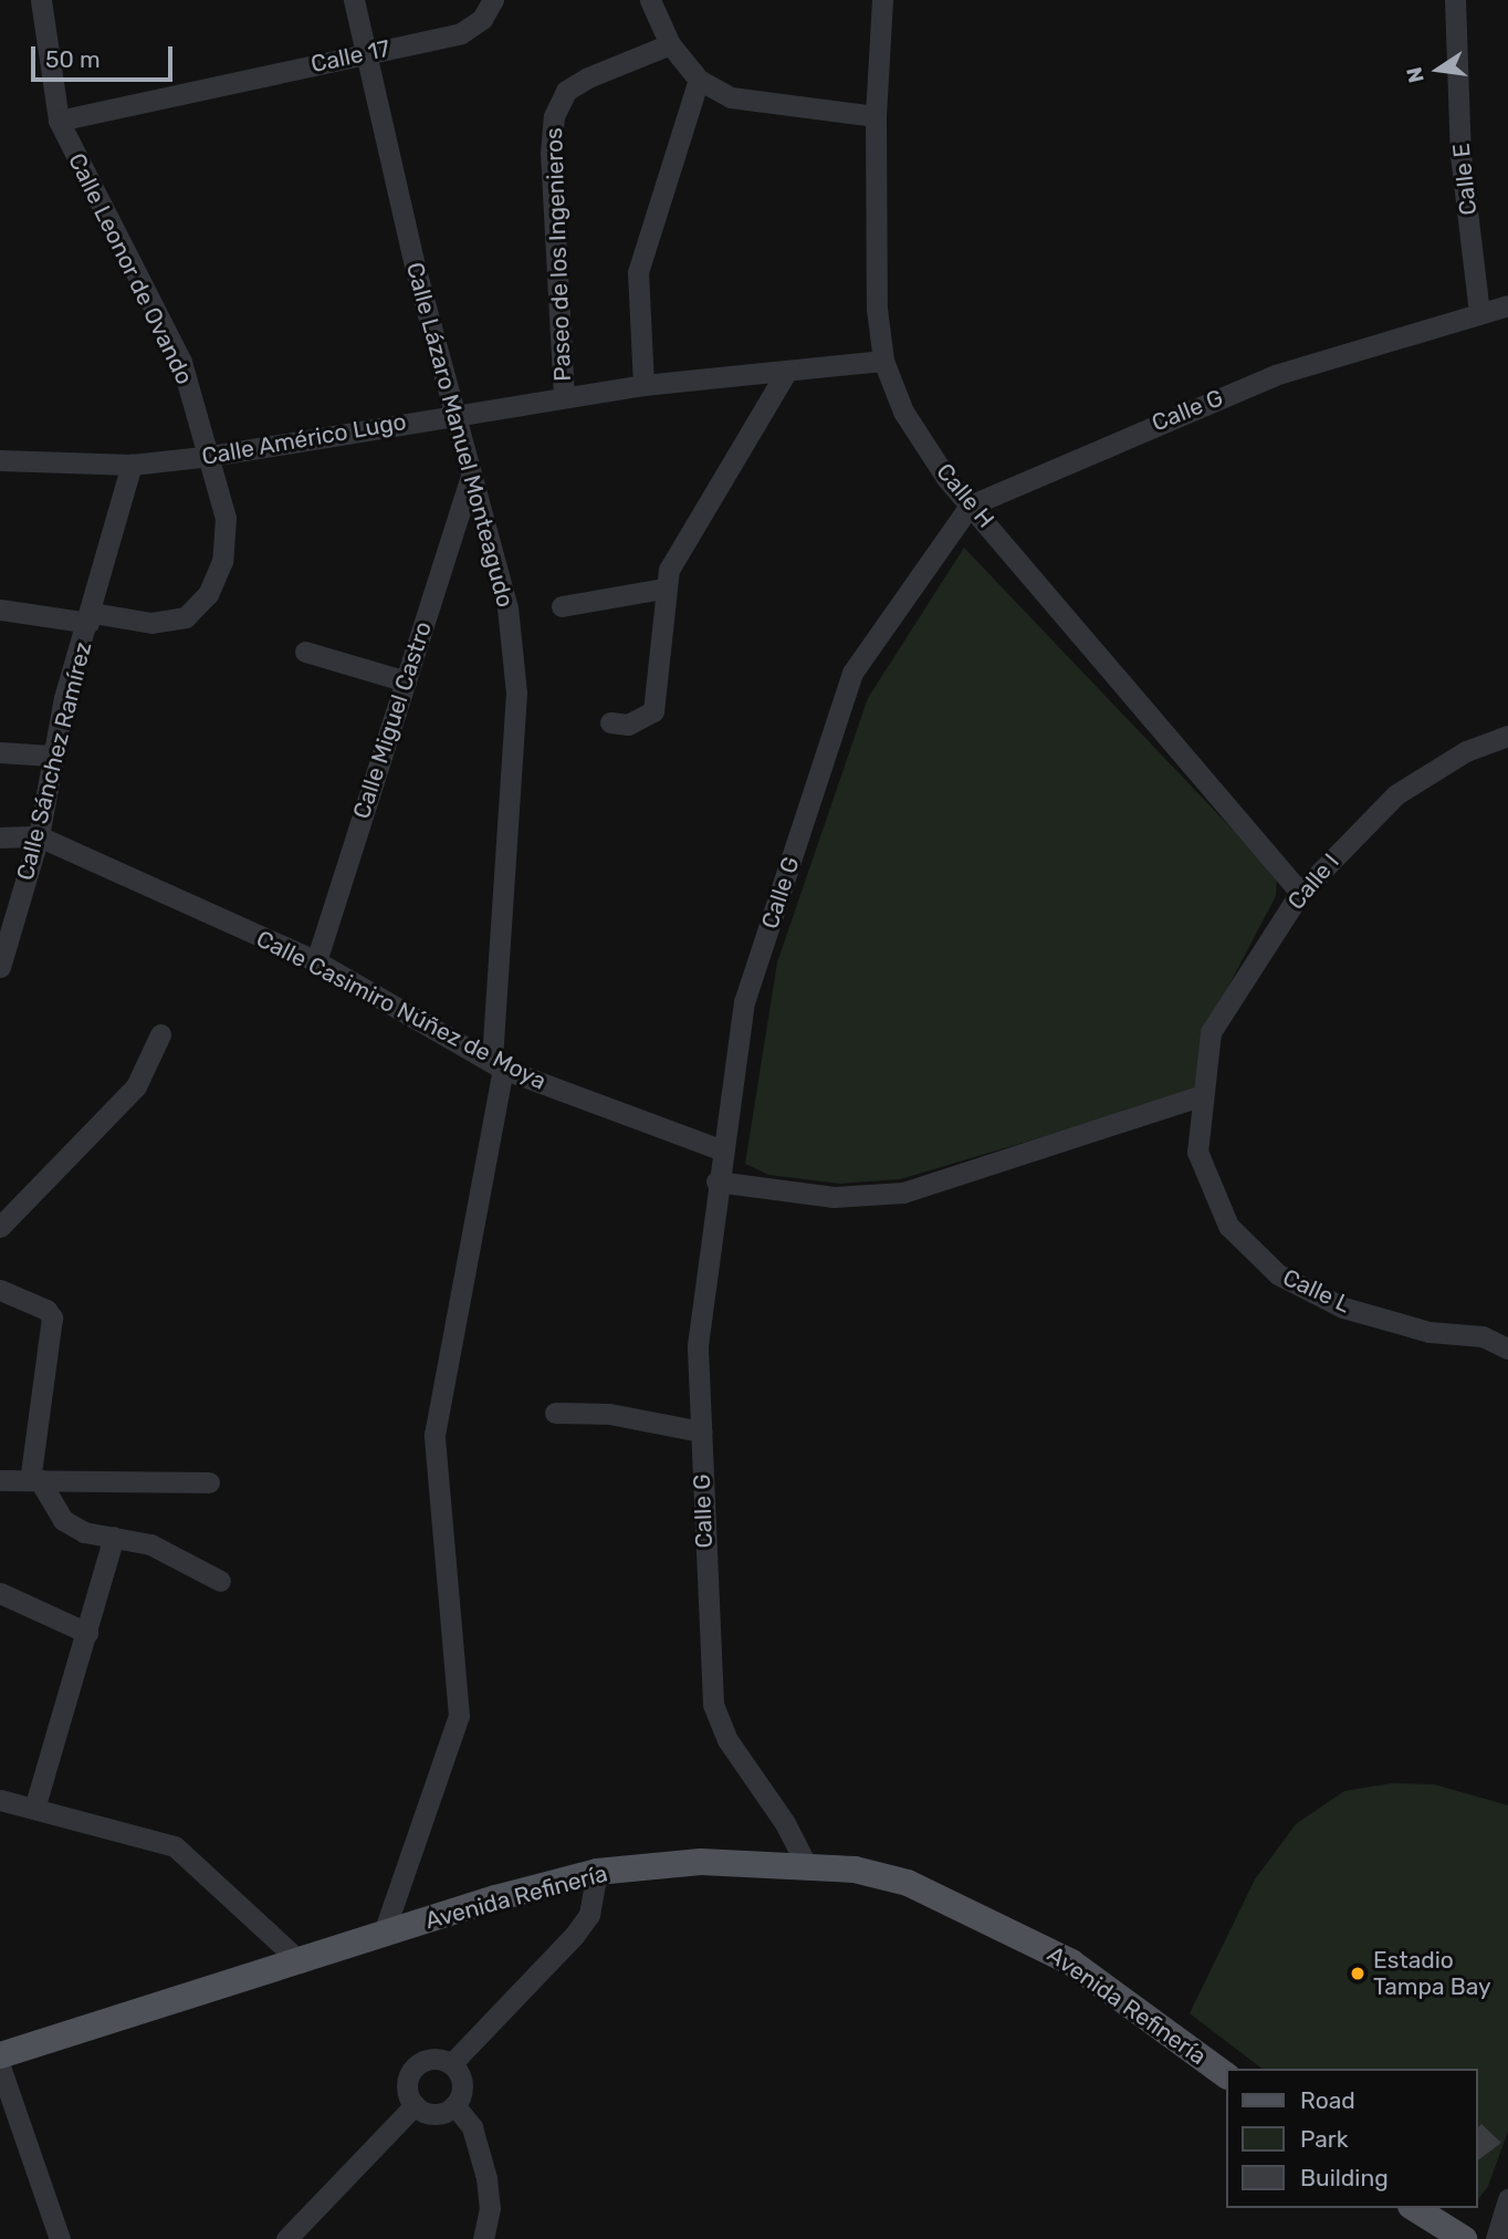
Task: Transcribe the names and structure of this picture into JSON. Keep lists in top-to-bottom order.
{
  "streets": {
    "main road": ["Avenida Refinería"],
    "street": [
      "Calle 17",
      "Calle E",
      "Paseo de los Ingenieros",
      "Calle Leonor de Ovando",
      "Calle G",
      "Calle Lázaro Manuel Monteagudo",
      "Calle Américo Lugo",
      "Calle H",
      "Calle Miguel Castro",
      "Calle Sánchez Ramírez",
      "Calle I",
      "Calle Casimiro Núñez de Moya",
      "Calle L"
    ]
  },
  "crossings": [
    ["Calle 17", "Calle Leonor de Ovando"],
    ["Calle 17", "Calle Lázaro Manuel Monteagudo"],
    ["Calle E", "Calle G"],
    ["Paseo de los Ingenieros", "Calle Américo Lugo"],
    ["Calle Leonor de Ovando", "Calle Américo Lugo"],
    ["Calle Leonor de Ovando", "Calle Sánchez Ramírez"],
    ["Calle G", "Calle H"],
    ["Calle G", "Calle Casimiro Núñez de Moya"],
    ["Calle G", "Avenida Refinería"],
    ["Calle Lázaro Manuel Monteagudo", "Calle Américo Lugo"],
    ["Calle Lázaro Manuel Monteagudo", "Calle Miguel Castro"],
    ["Calle Lázaro Manuel Monteagudo", "Calle Casimiro Núñez de Moya"],
    ["Calle Lázaro Manuel Monteagudo", "Avenida Refinería"],
    ["Calle Américo Lugo", "Calle H"],
    ["Calle Américo Lugo", "Calle Sánchez Ramírez"],
    ["Calle H", "Calle I"],
    ["Calle Miguel Castro", "Calle Casimiro Núñez de Moya"],
    ["Calle Sánchez Ramírez", "Calle Casimiro Núñez de Moya"],
    ["Calle I", "Calle L"]
  ],
  "places": ["Estadio Tampa Bay"],
  "legend": ["Road", "Park", "Building"],
  "scale_bar": "50 m",
  "north": "left"
}
